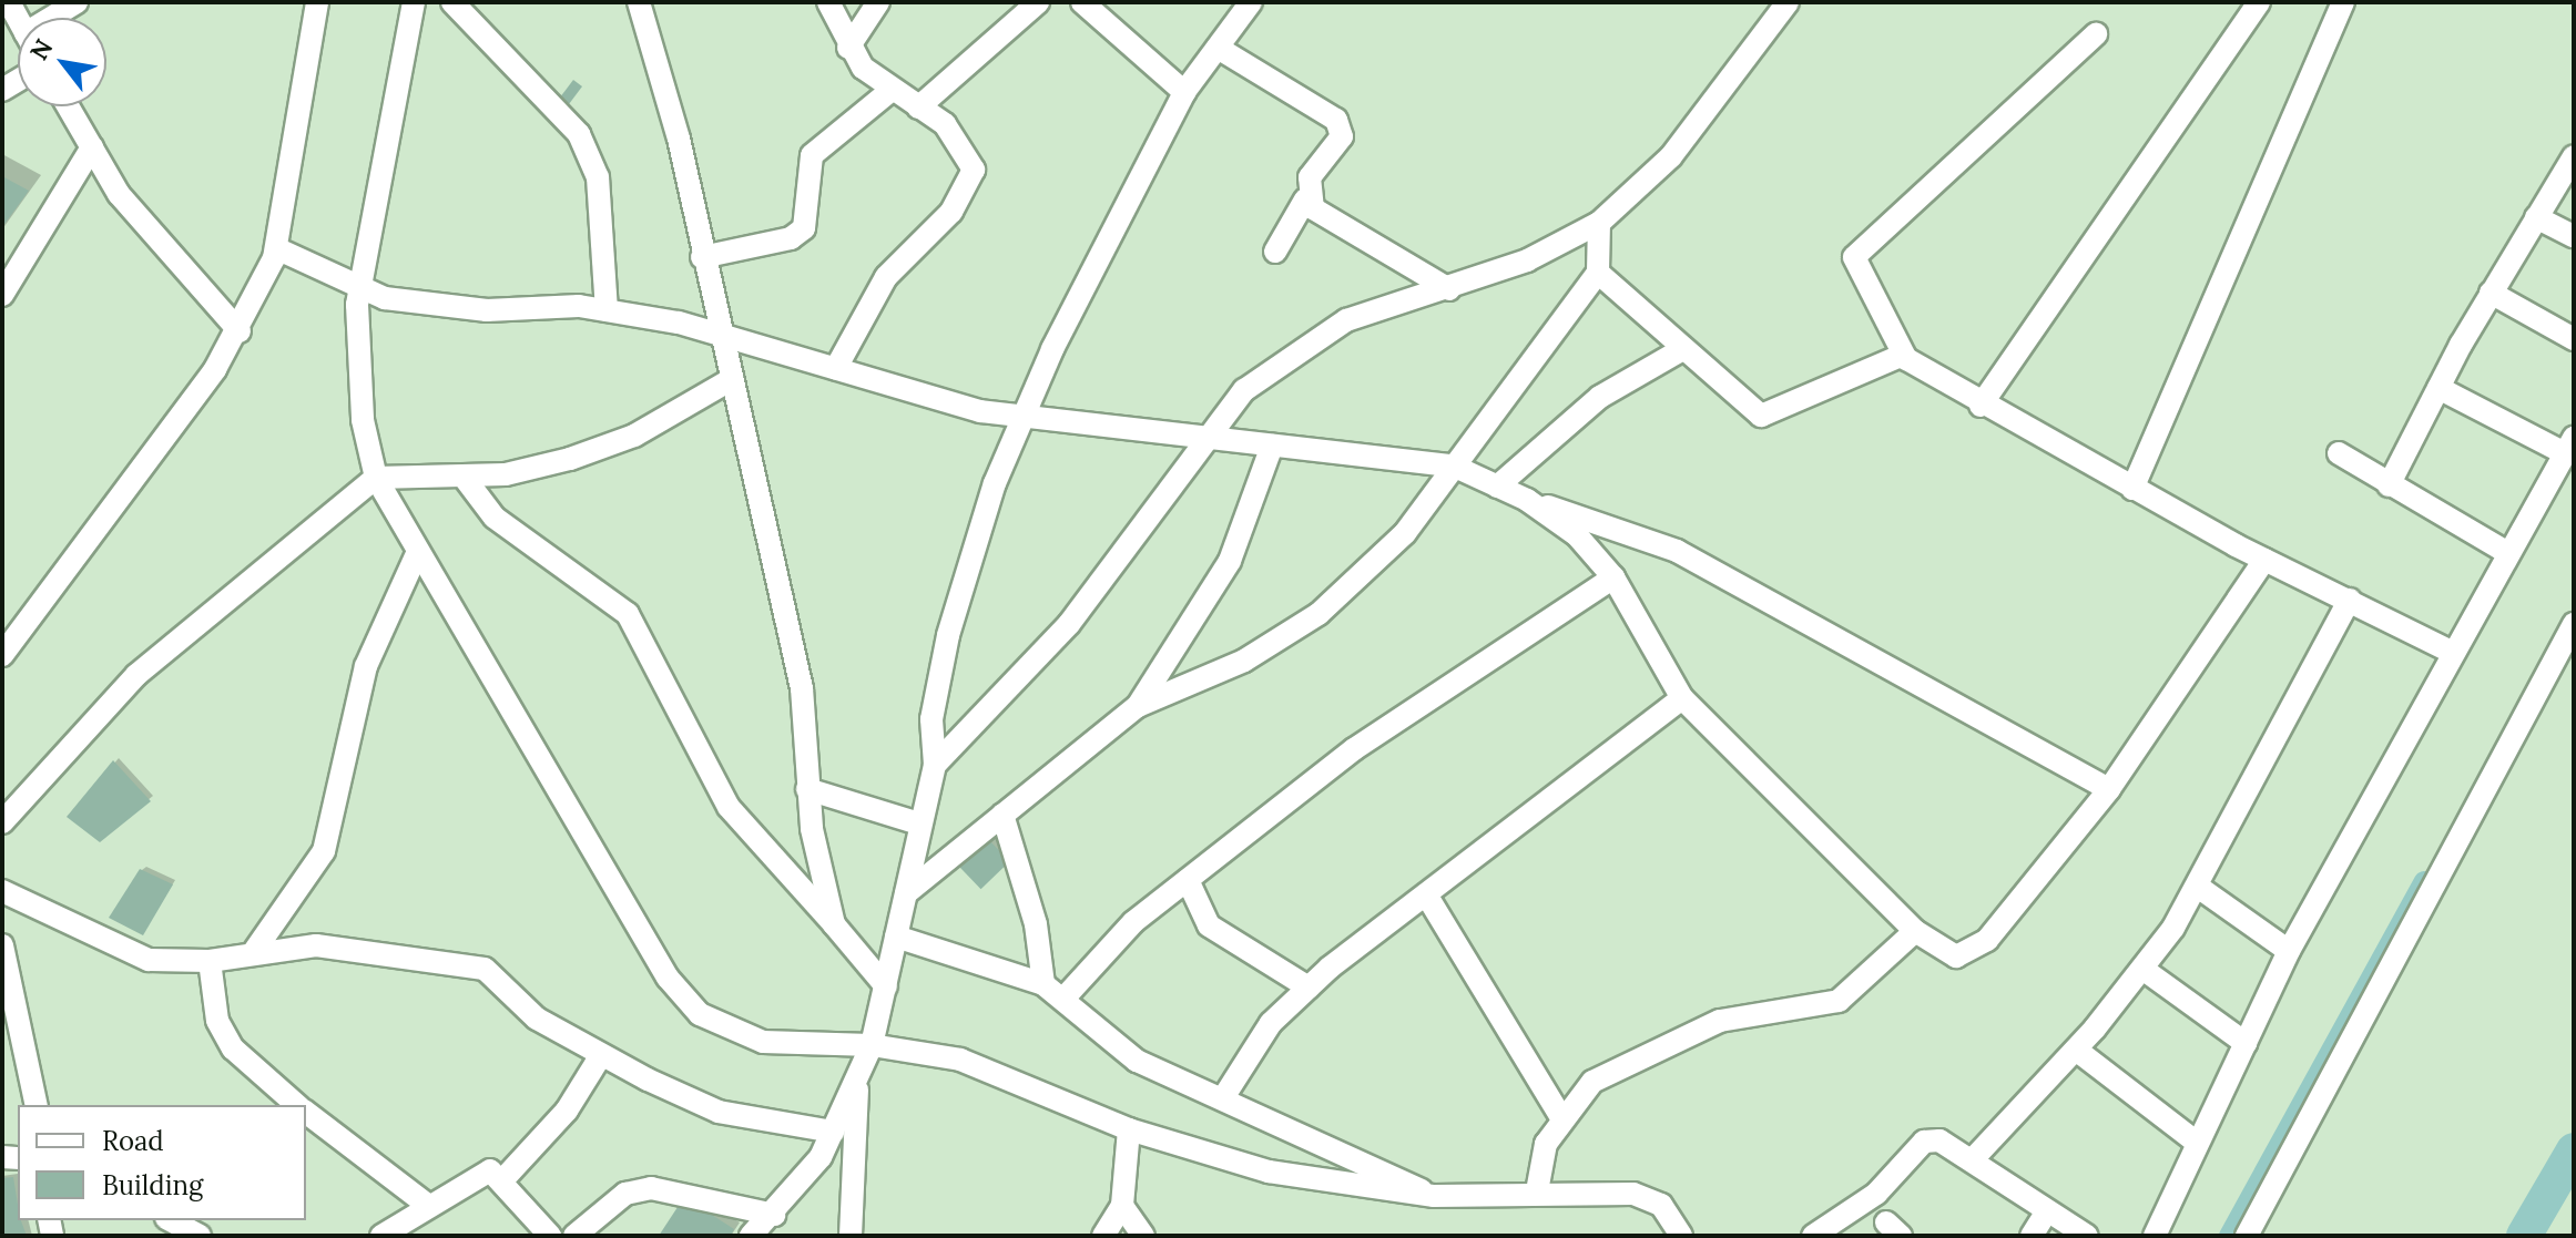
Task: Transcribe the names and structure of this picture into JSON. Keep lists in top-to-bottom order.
{
  "legend": ["Road", "Building"],
  "north": "top left"
}
